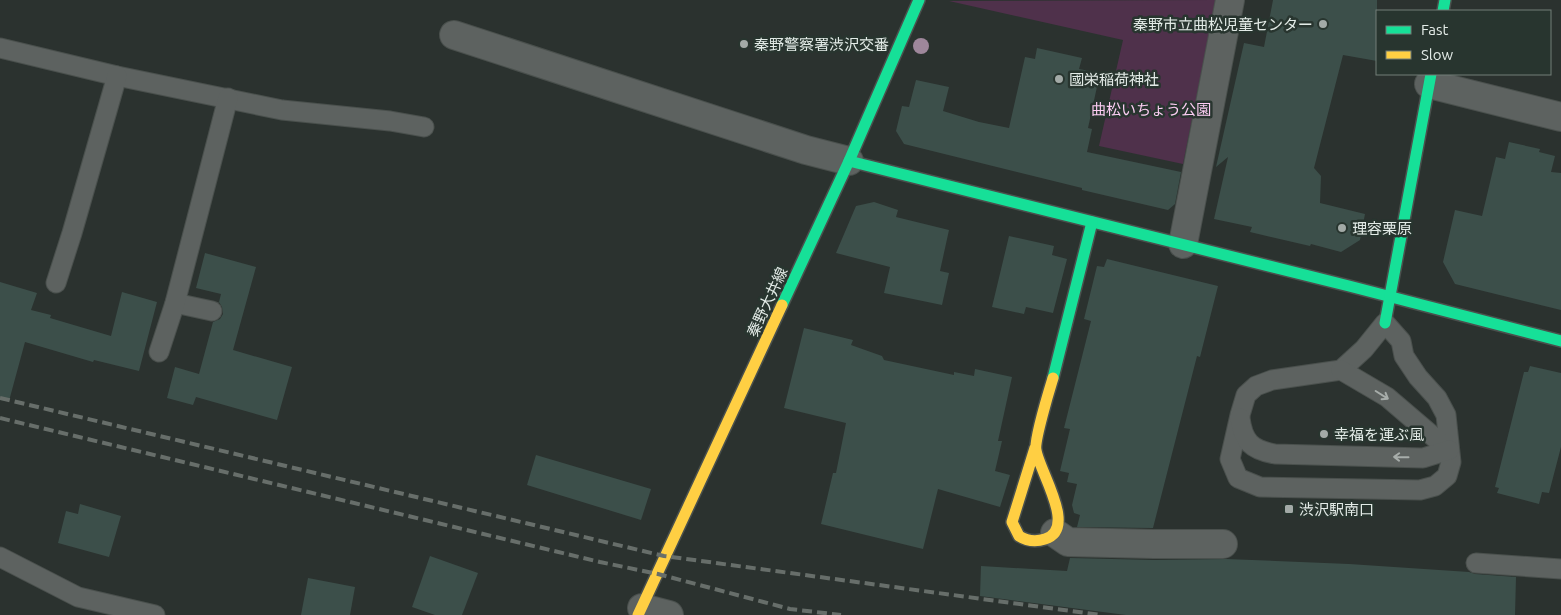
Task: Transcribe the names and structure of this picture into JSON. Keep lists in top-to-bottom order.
{
  "streets": {
    "street": ["秦野大井線"]
  },
  "parks": ["曲松いちょう公園"],
  "places": {
    "other": [
      "秦野市立曲松児童センター",
      "秦野警察署渋沢交番",
      "國栄稲荷神社",
      "理容栗原",
      "幸福を運ぶ風"
    ],
    "transit": ["渋沢駅南口"]
  },
  "legend": ["Fast", "Slow"]
}
